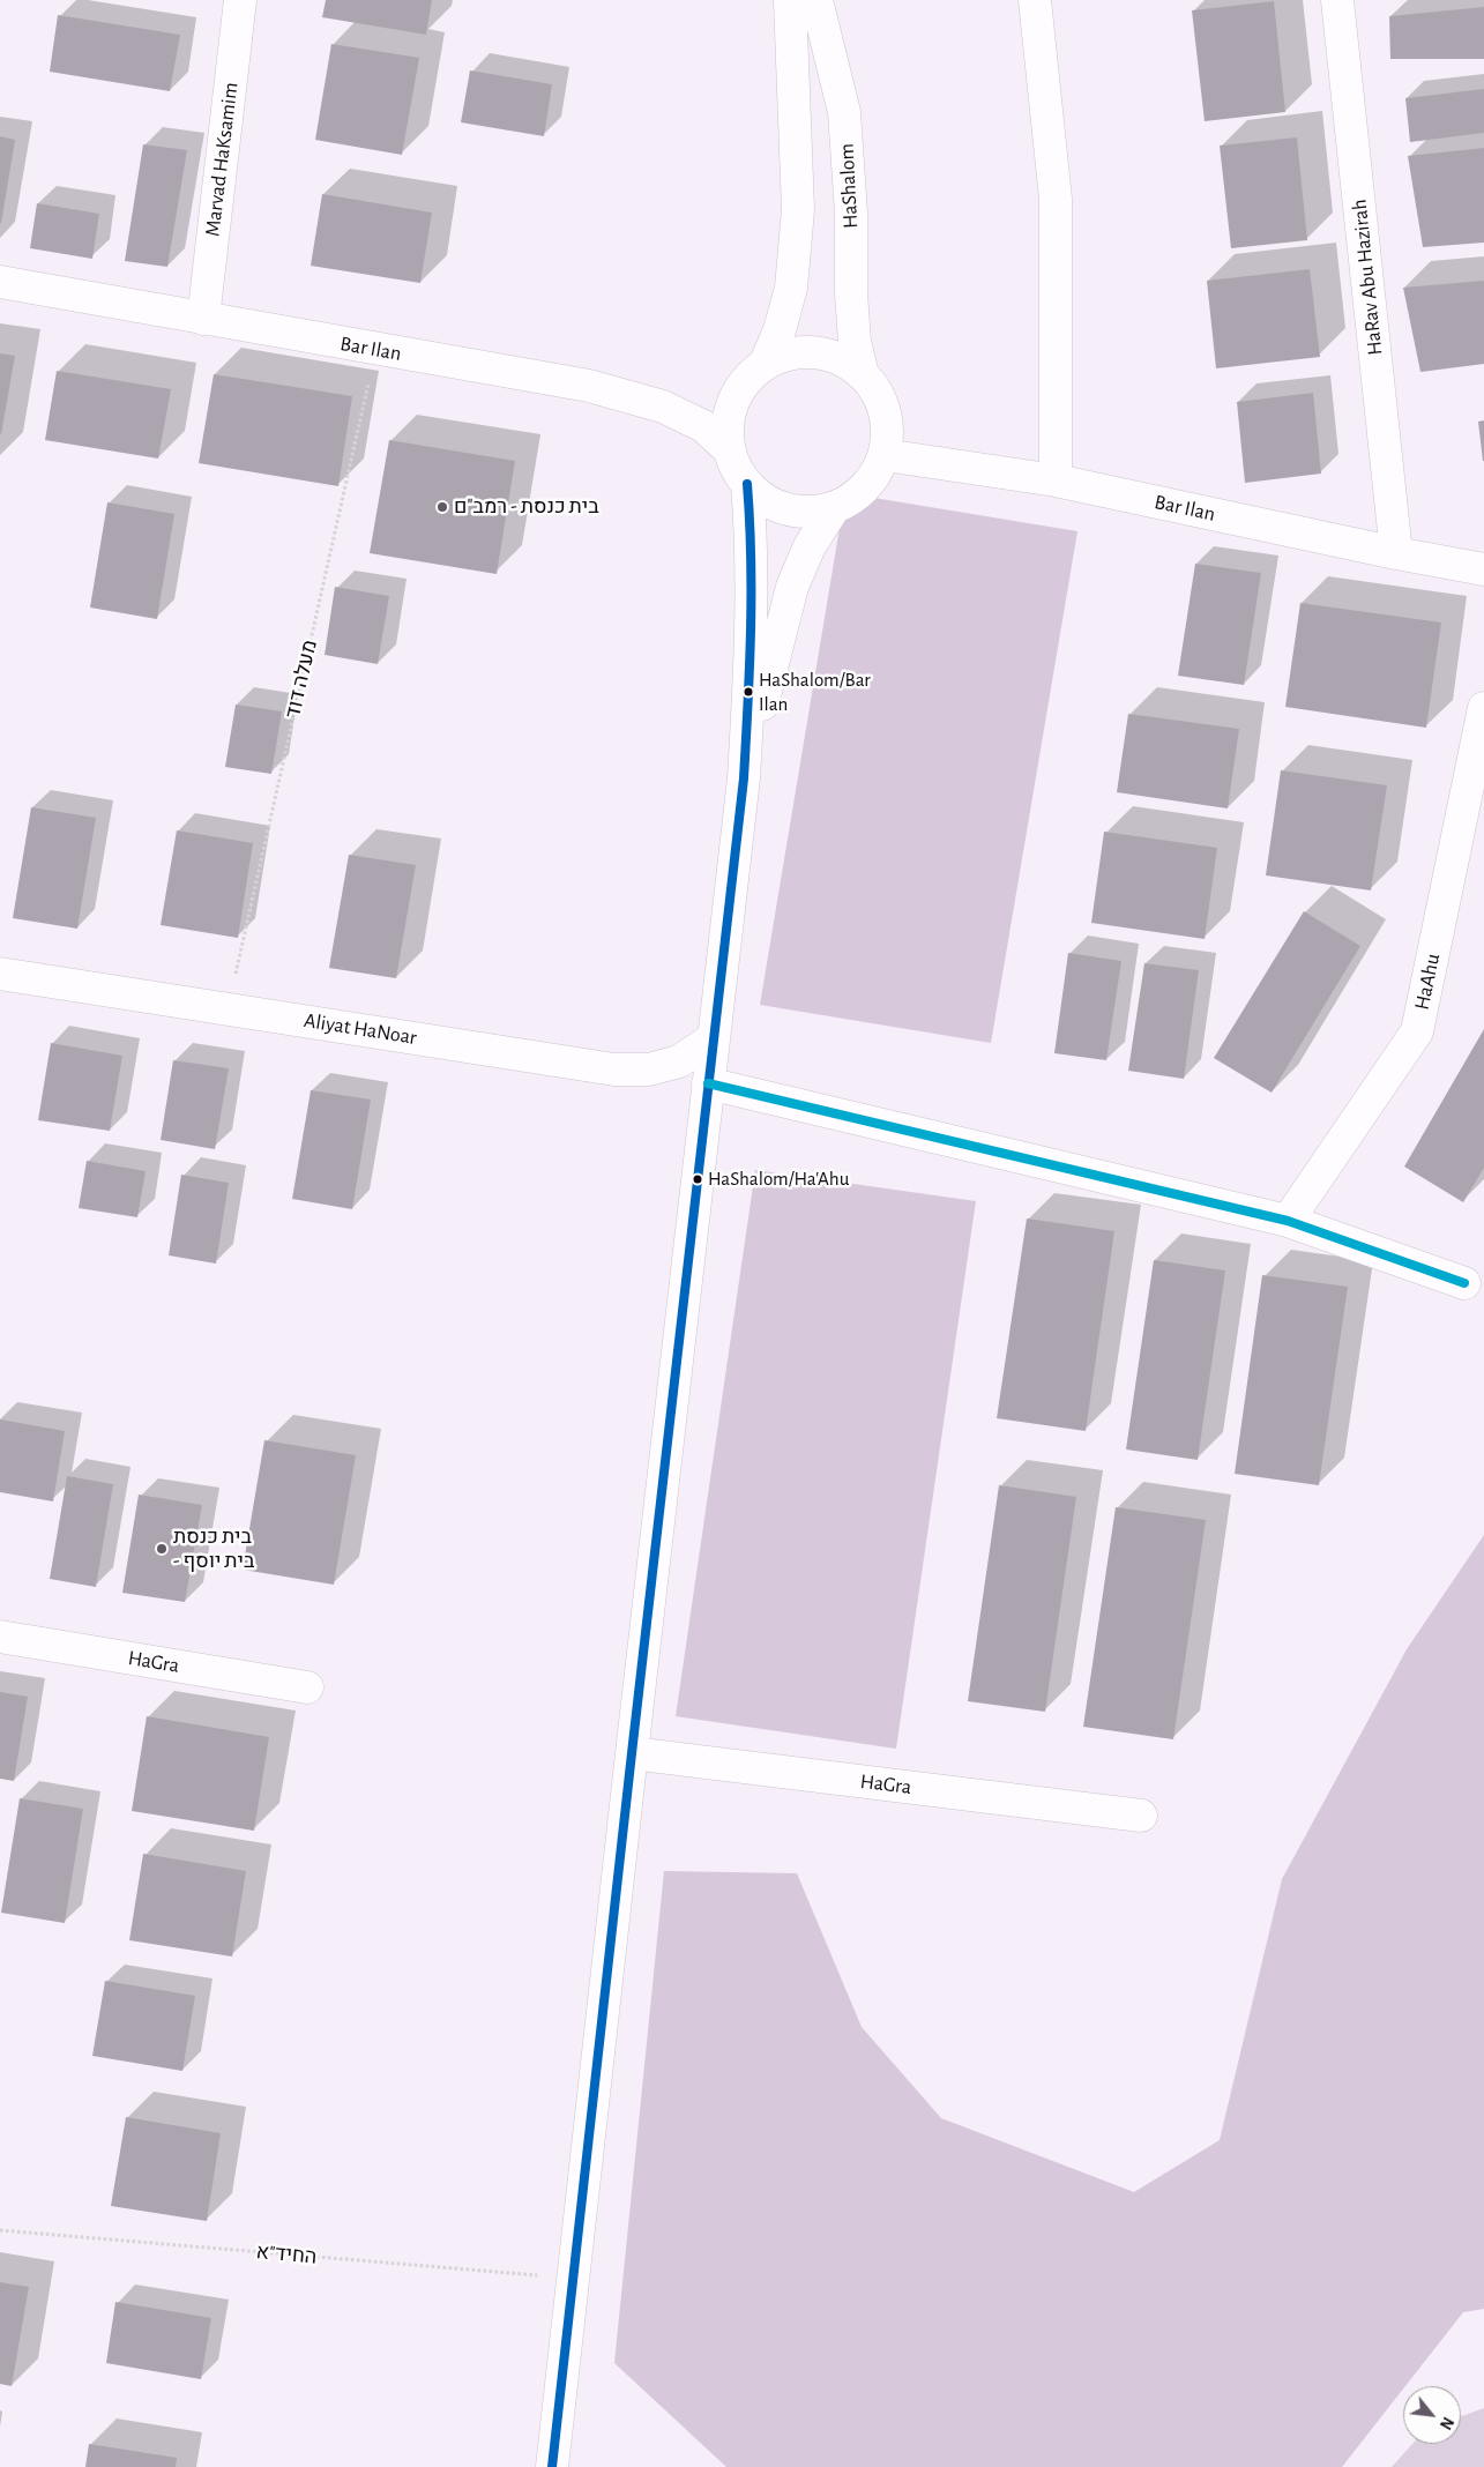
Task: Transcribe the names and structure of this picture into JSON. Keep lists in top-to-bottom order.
{
  "streets": {
    "street": [
      "Marvad HaKsamim",
      "HaShalom",
      "HaRav Abu Hazirah",
      "Bar Ilan",
      "HaAhu",
      "Aliyat HaNoar",
      "HaGra"
    ],
    "path": ["מעלה דוד", "החיד\"א"]
  },
  "crossings": [
    ["Marvad HaKsamim", "Bar Ilan"],
    ["HaShalom", "Bar Ilan"],
    ["HaRav Abu Hazirah", "Bar Ilan"],
    ["Bar Ilan", "מעלה דוד"],
    ["מעלה דוד", "Aliyat HaNoar"]
  ],
  "places": [
    "בית כנסת - רמב\"ם",
    "HaShalom/Bar Ilan",
    "HaShalom/Ha'Ahu",
    "בית כנסת - בית יוסף"
  ],
  "north": "bottom right"
}
